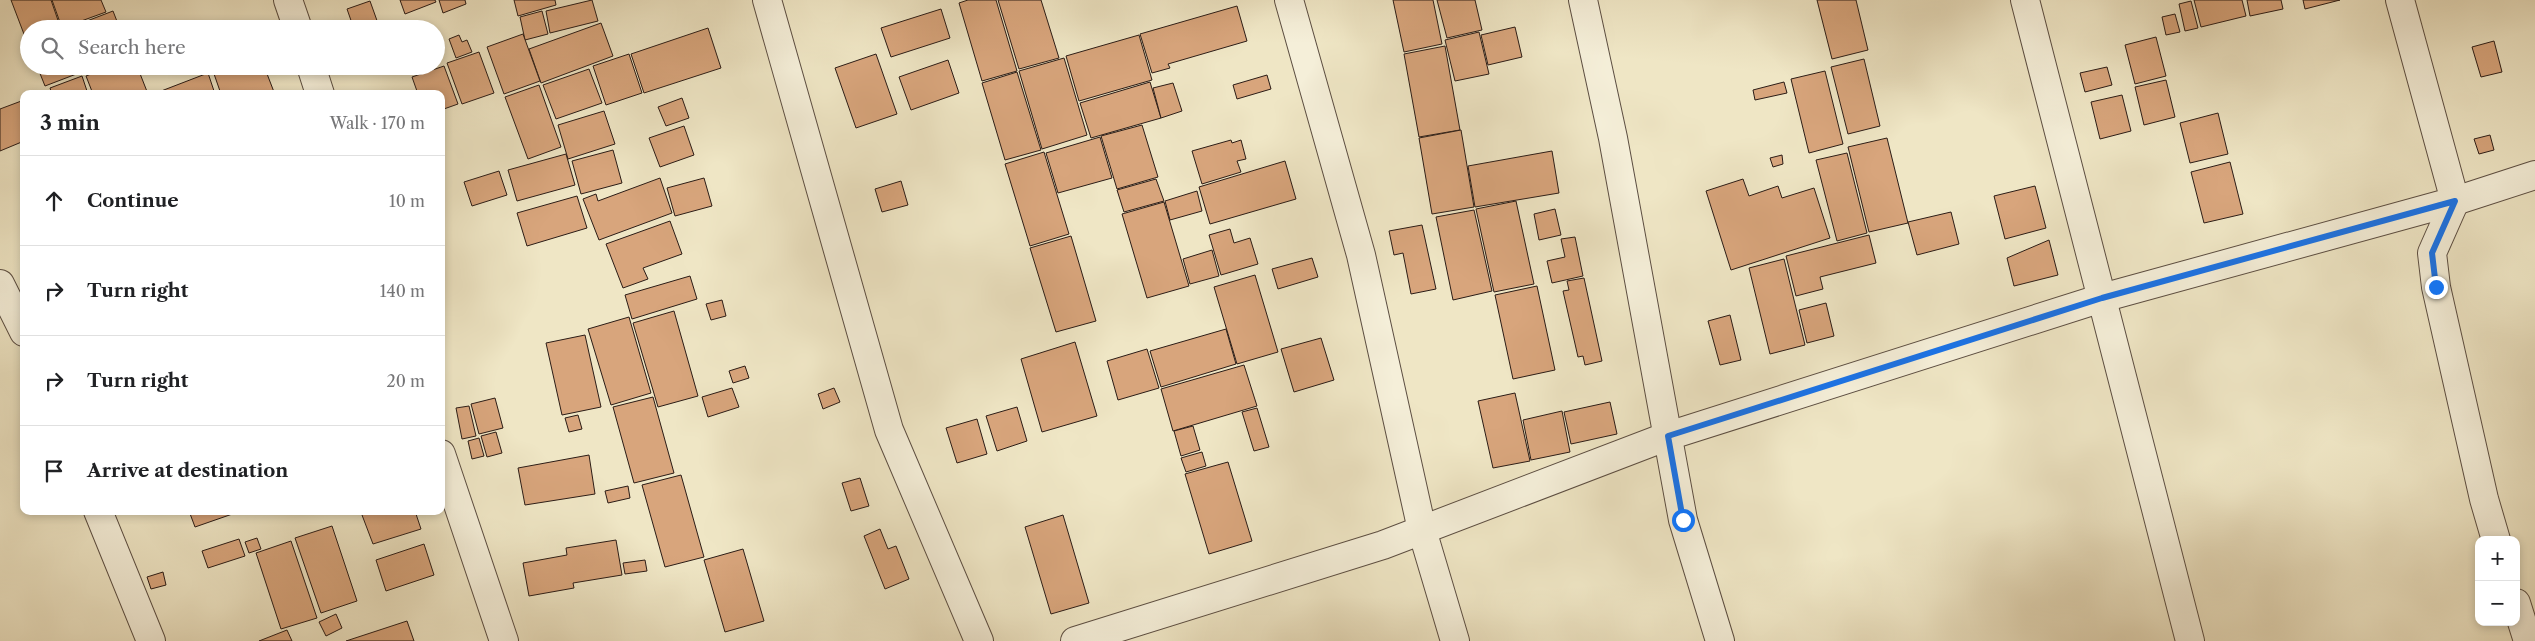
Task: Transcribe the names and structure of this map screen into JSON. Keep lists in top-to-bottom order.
{
  "page": {
    "search": "Search here",
    "heading": ["3 min", "Walk · 170 m"],
    "list": [
      ["Continue", "10 m"],
      ["Turn right", "140 m"],
      ["Turn right", "20 m"],
      "Arrive at destination"
    ],
    "map_buttons": ["+", "−"]
  }
}
